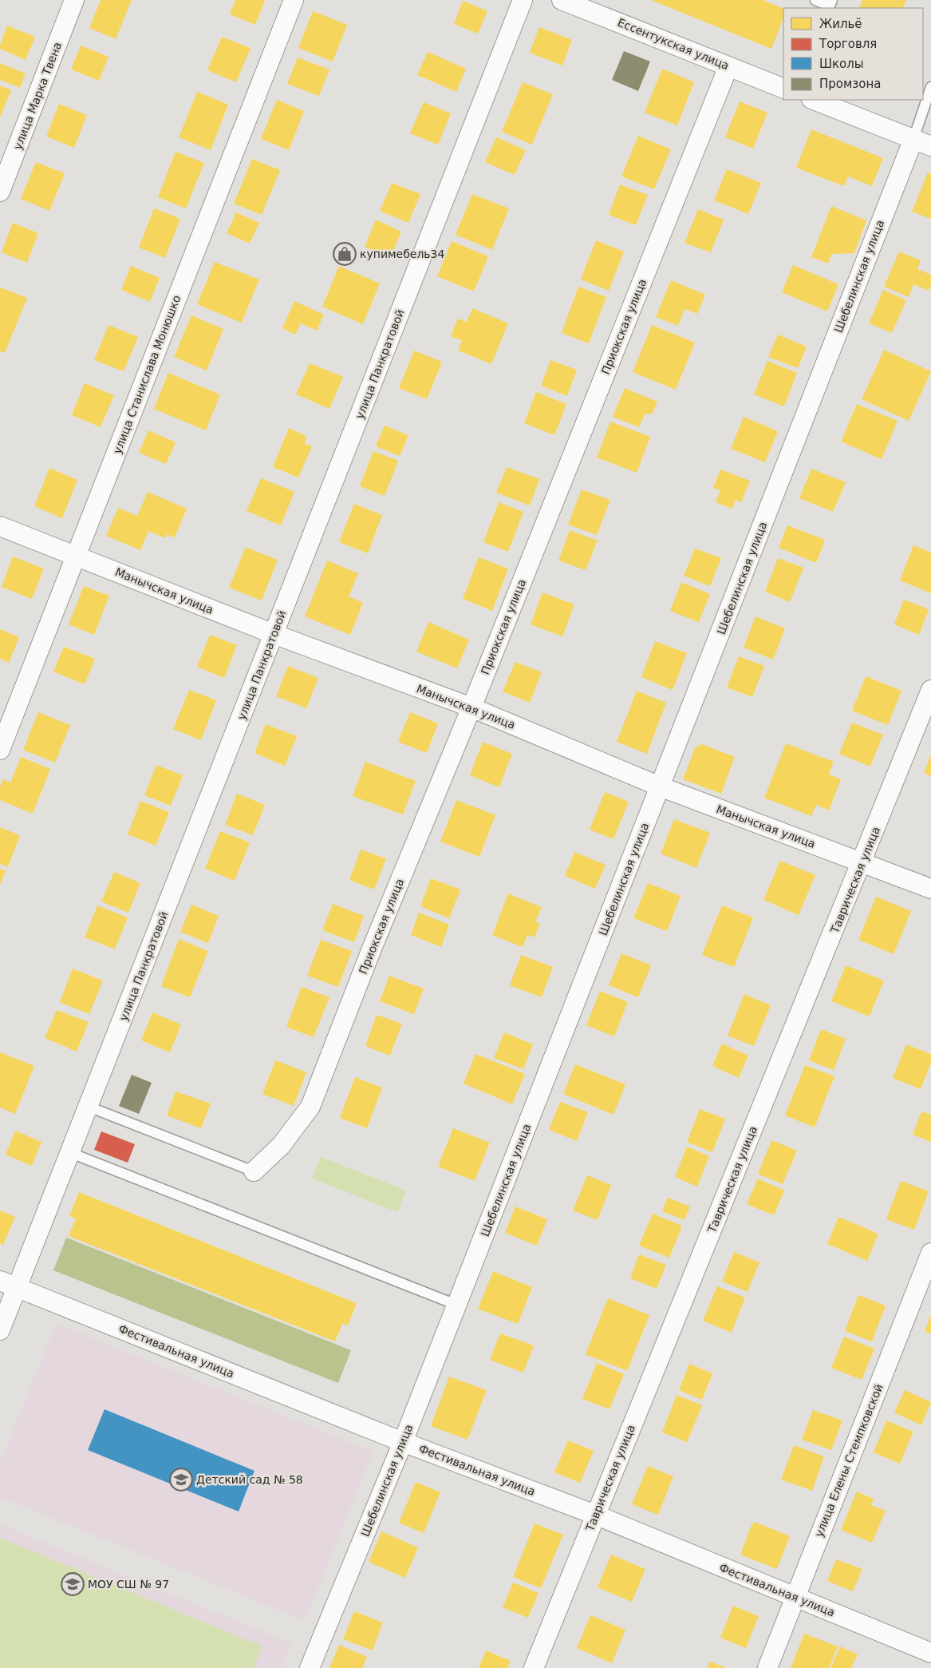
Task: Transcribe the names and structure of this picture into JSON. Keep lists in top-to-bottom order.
{
  "streets": {
    "street": [
      "Ессентукская улица",
      "улица Марка Твена",
      "Шебелинская улица",
      "Приокская улица",
      "улица Панкратовой",
      "улица Станислава Монюшко",
      "Манычская улица",
      "Таврическая улица",
      "Фестивальная улица",
      "улица Елены Стемпковской"
    ]
  },
  "crossings": [
    ["Ессентукская улица", "Приокская улица"],
    ["Шебелинская улица", "Манычская улица"],
    ["Шебелинская улица", "Фестивальная улица"],
    ["Приокская улица", "Манычская улица"],
    ["улица Панкратовой", "Манычская улица"],
    ["улица Панкратовой", "Фестивальная улица"],
    ["улица Станислава Монюшко", "Манычская улица"],
    ["Манычская улица", "Таврическая улица"],
    ["Таврическая улица", "Фестивальная улица"],
    ["Фестивальная улица", "улица Елены Стемпковской"]
  ],
  "places": {
    "shop": ["купимебель34"],
    "school or university": ["Детский сад № 58", "МОУ СШ № 97"]
  },
  "legend": [
    "Жильё",
    "Торговля",
    "Школы",
    "Промзона"
  ]
}
